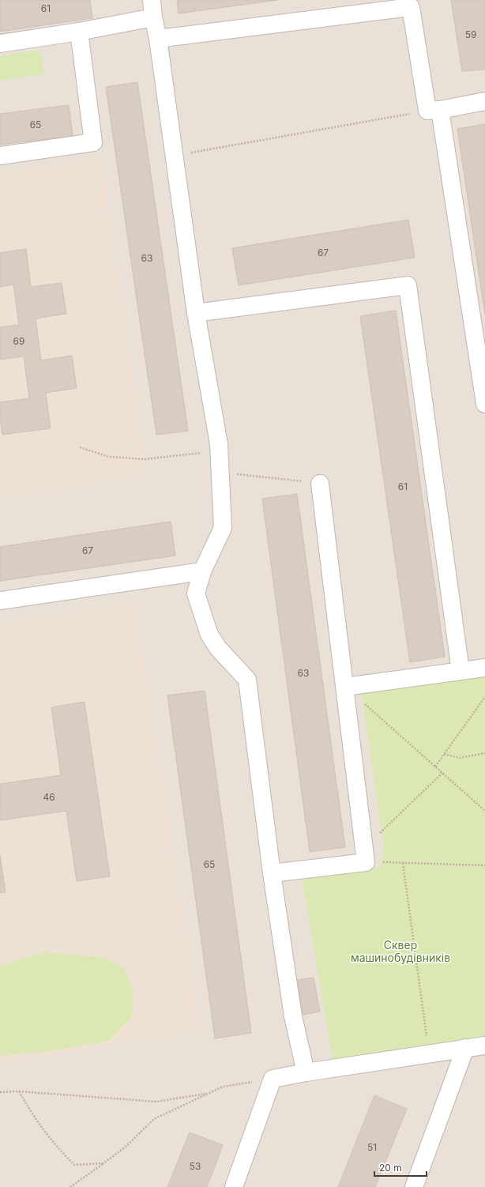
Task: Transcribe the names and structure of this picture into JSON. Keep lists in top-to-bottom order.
{
  "parks": ["Сквер машинобудівників"],
  "house_numbers": [
    "61",
    "59",
    "65",
    "67",
    "63",
    "69",
    "61",
    "67",
    "63",
    "46",
    "65",
    "51",
    "53"
  ],
  "scale_bar": "20 m"
}
